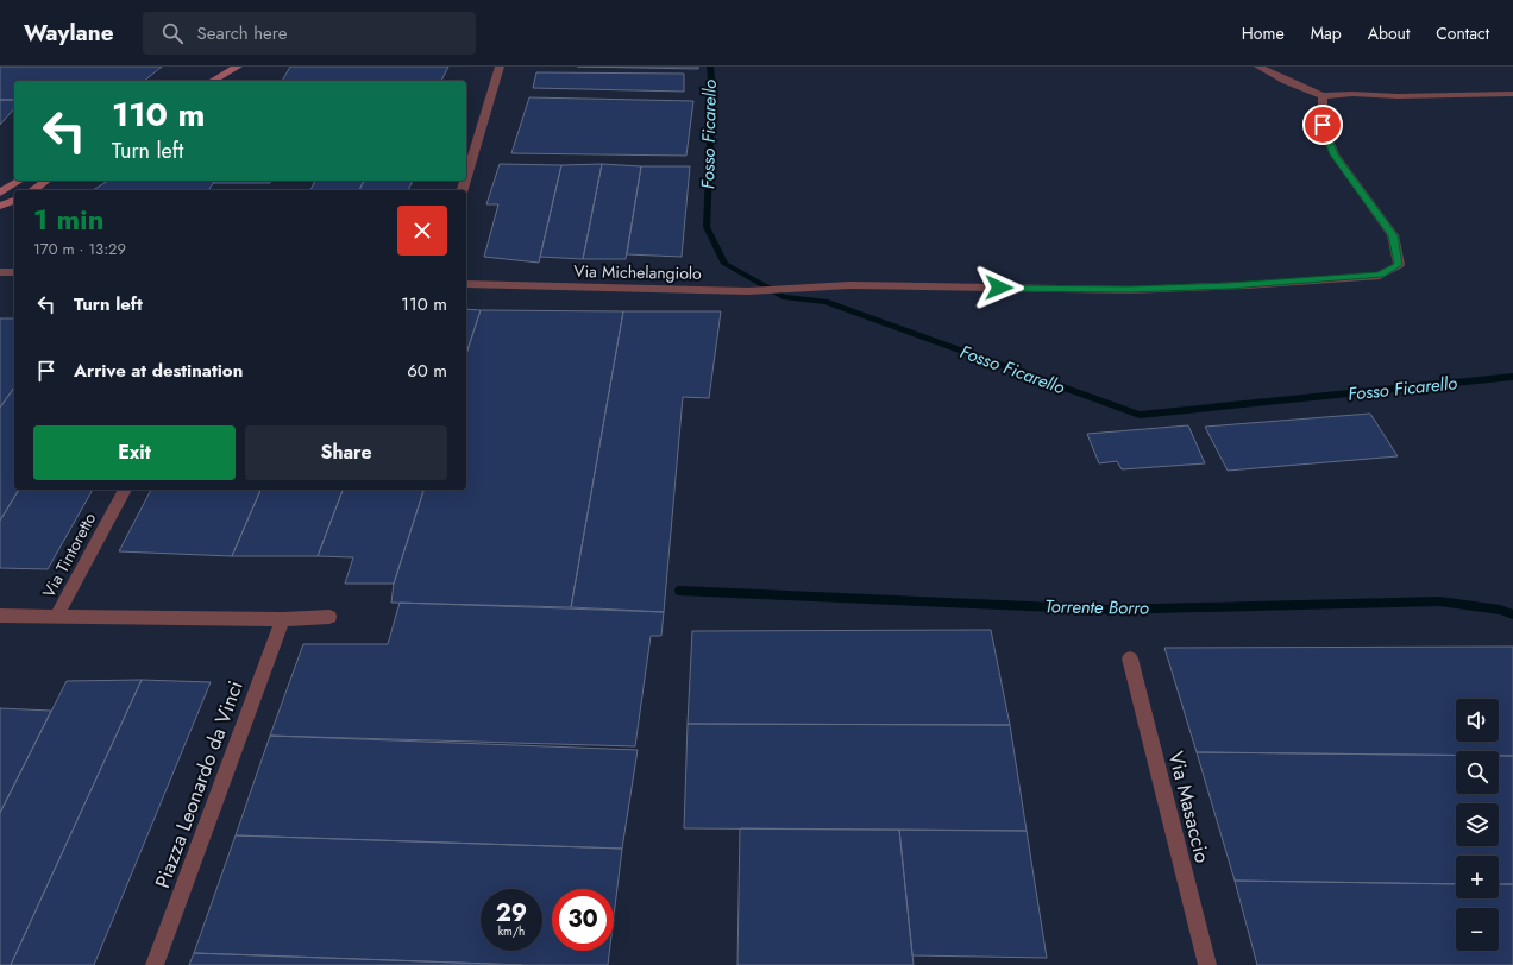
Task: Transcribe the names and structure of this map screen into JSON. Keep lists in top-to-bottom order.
{
  "streets": {
    "street": [
      "Via Michelangiolo",
      "Via Tintoretto",
      "Piazza Leonardo da Vinci",
      "Via Masaccio"
    ]
  },
  "water": ["Fosso Ficarello", "Torrente Borro"],
  "page": {
    "header": "Waylane",
    "search": "Search here",
    "nav": [
      "Home",
      "Map",
      "About",
      "Contact"
    ],
    "turn": ["110 m", "Turn left"],
    "heading": ["1 min", "170 m · 13:29"],
    "list": [
      {
        "name": "Turn left",
        "value": "110 m"
      },
      {
        "name": "Arrive at destination",
        "value": "60 m"
      }
    ],
    "buttons": ["Exit", "Share"],
    "map_buttons": ["+", "−"],
    "speed": "29 km/h",
    "limit": "30"
  }
}
